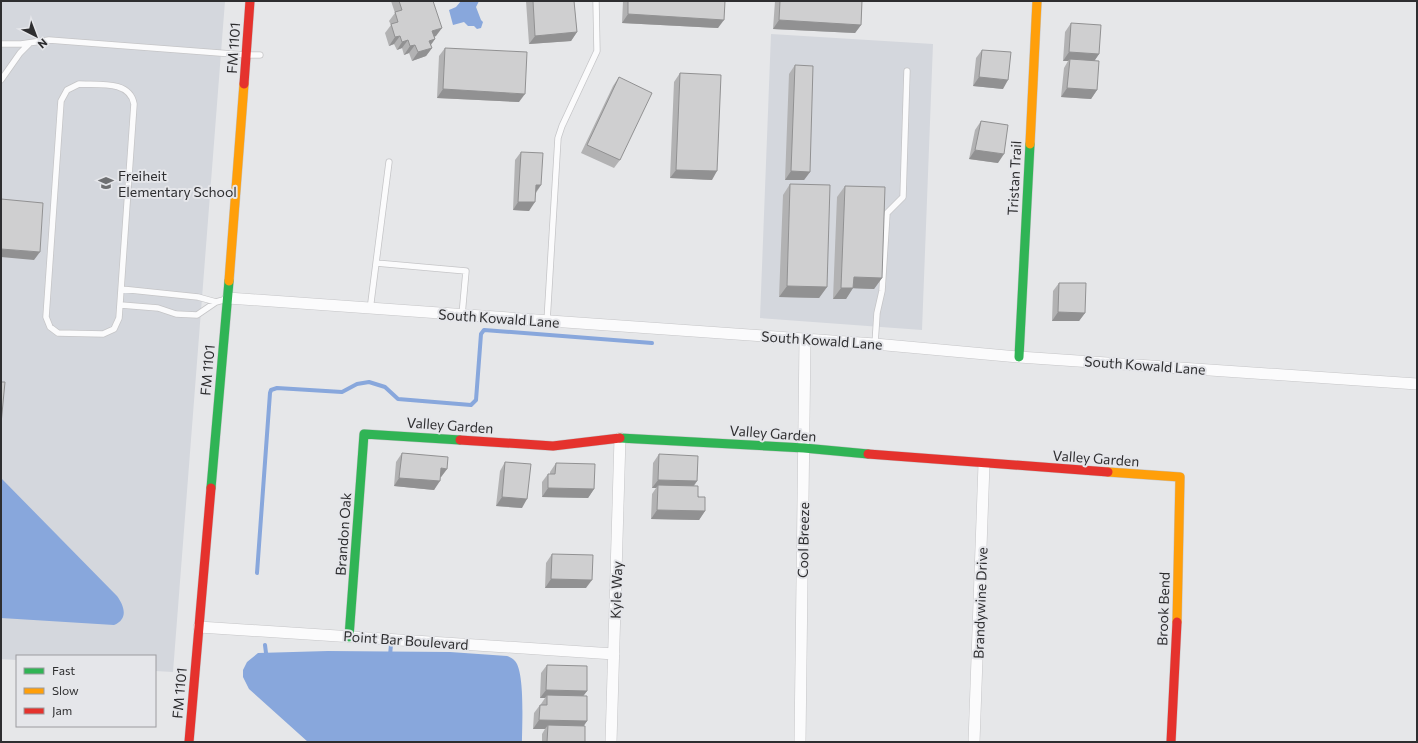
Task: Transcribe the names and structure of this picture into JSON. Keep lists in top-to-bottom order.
{
  "streets": {
    "street": [
      "FM 1101",
      "Tristan Trail",
      "South Kowald Lane",
      "Valley Garden",
      "Brandon Oak",
      "Cool Breeze",
      "Kyle Way",
      "Brandywine Drive",
      "Brook Bend",
      "Point Bar Boulevard"
    ]
  },
  "crossings": [
    ["FM 1101", "South Kowald Lane"],
    ["FM 1101", "Point Bar Boulevard"],
    ["Tristan Trail", "South Kowald Lane"],
    ["South Kowald Lane", "Cool Breeze"],
    ["Valley Garden", "Brandon Oak"],
    ["Valley Garden", "Cool Breeze"],
    ["Valley Garden", "Kyle Way"],
    ["Valley Garden", "Brandywine Drive"],
    ["Valley Garden", "Brook Bend"],
    ["Brandon Oak", "Point Bar Boulevard"],
    ["Kyle Way", "Point Bar Boulevard"]
  ],
  "places": {
    "school or university": ["Freiheit Elementary School"]
  },
  "legend": ["Fast", "Slow", "Jam"],
  "north": "bottom right"
}
